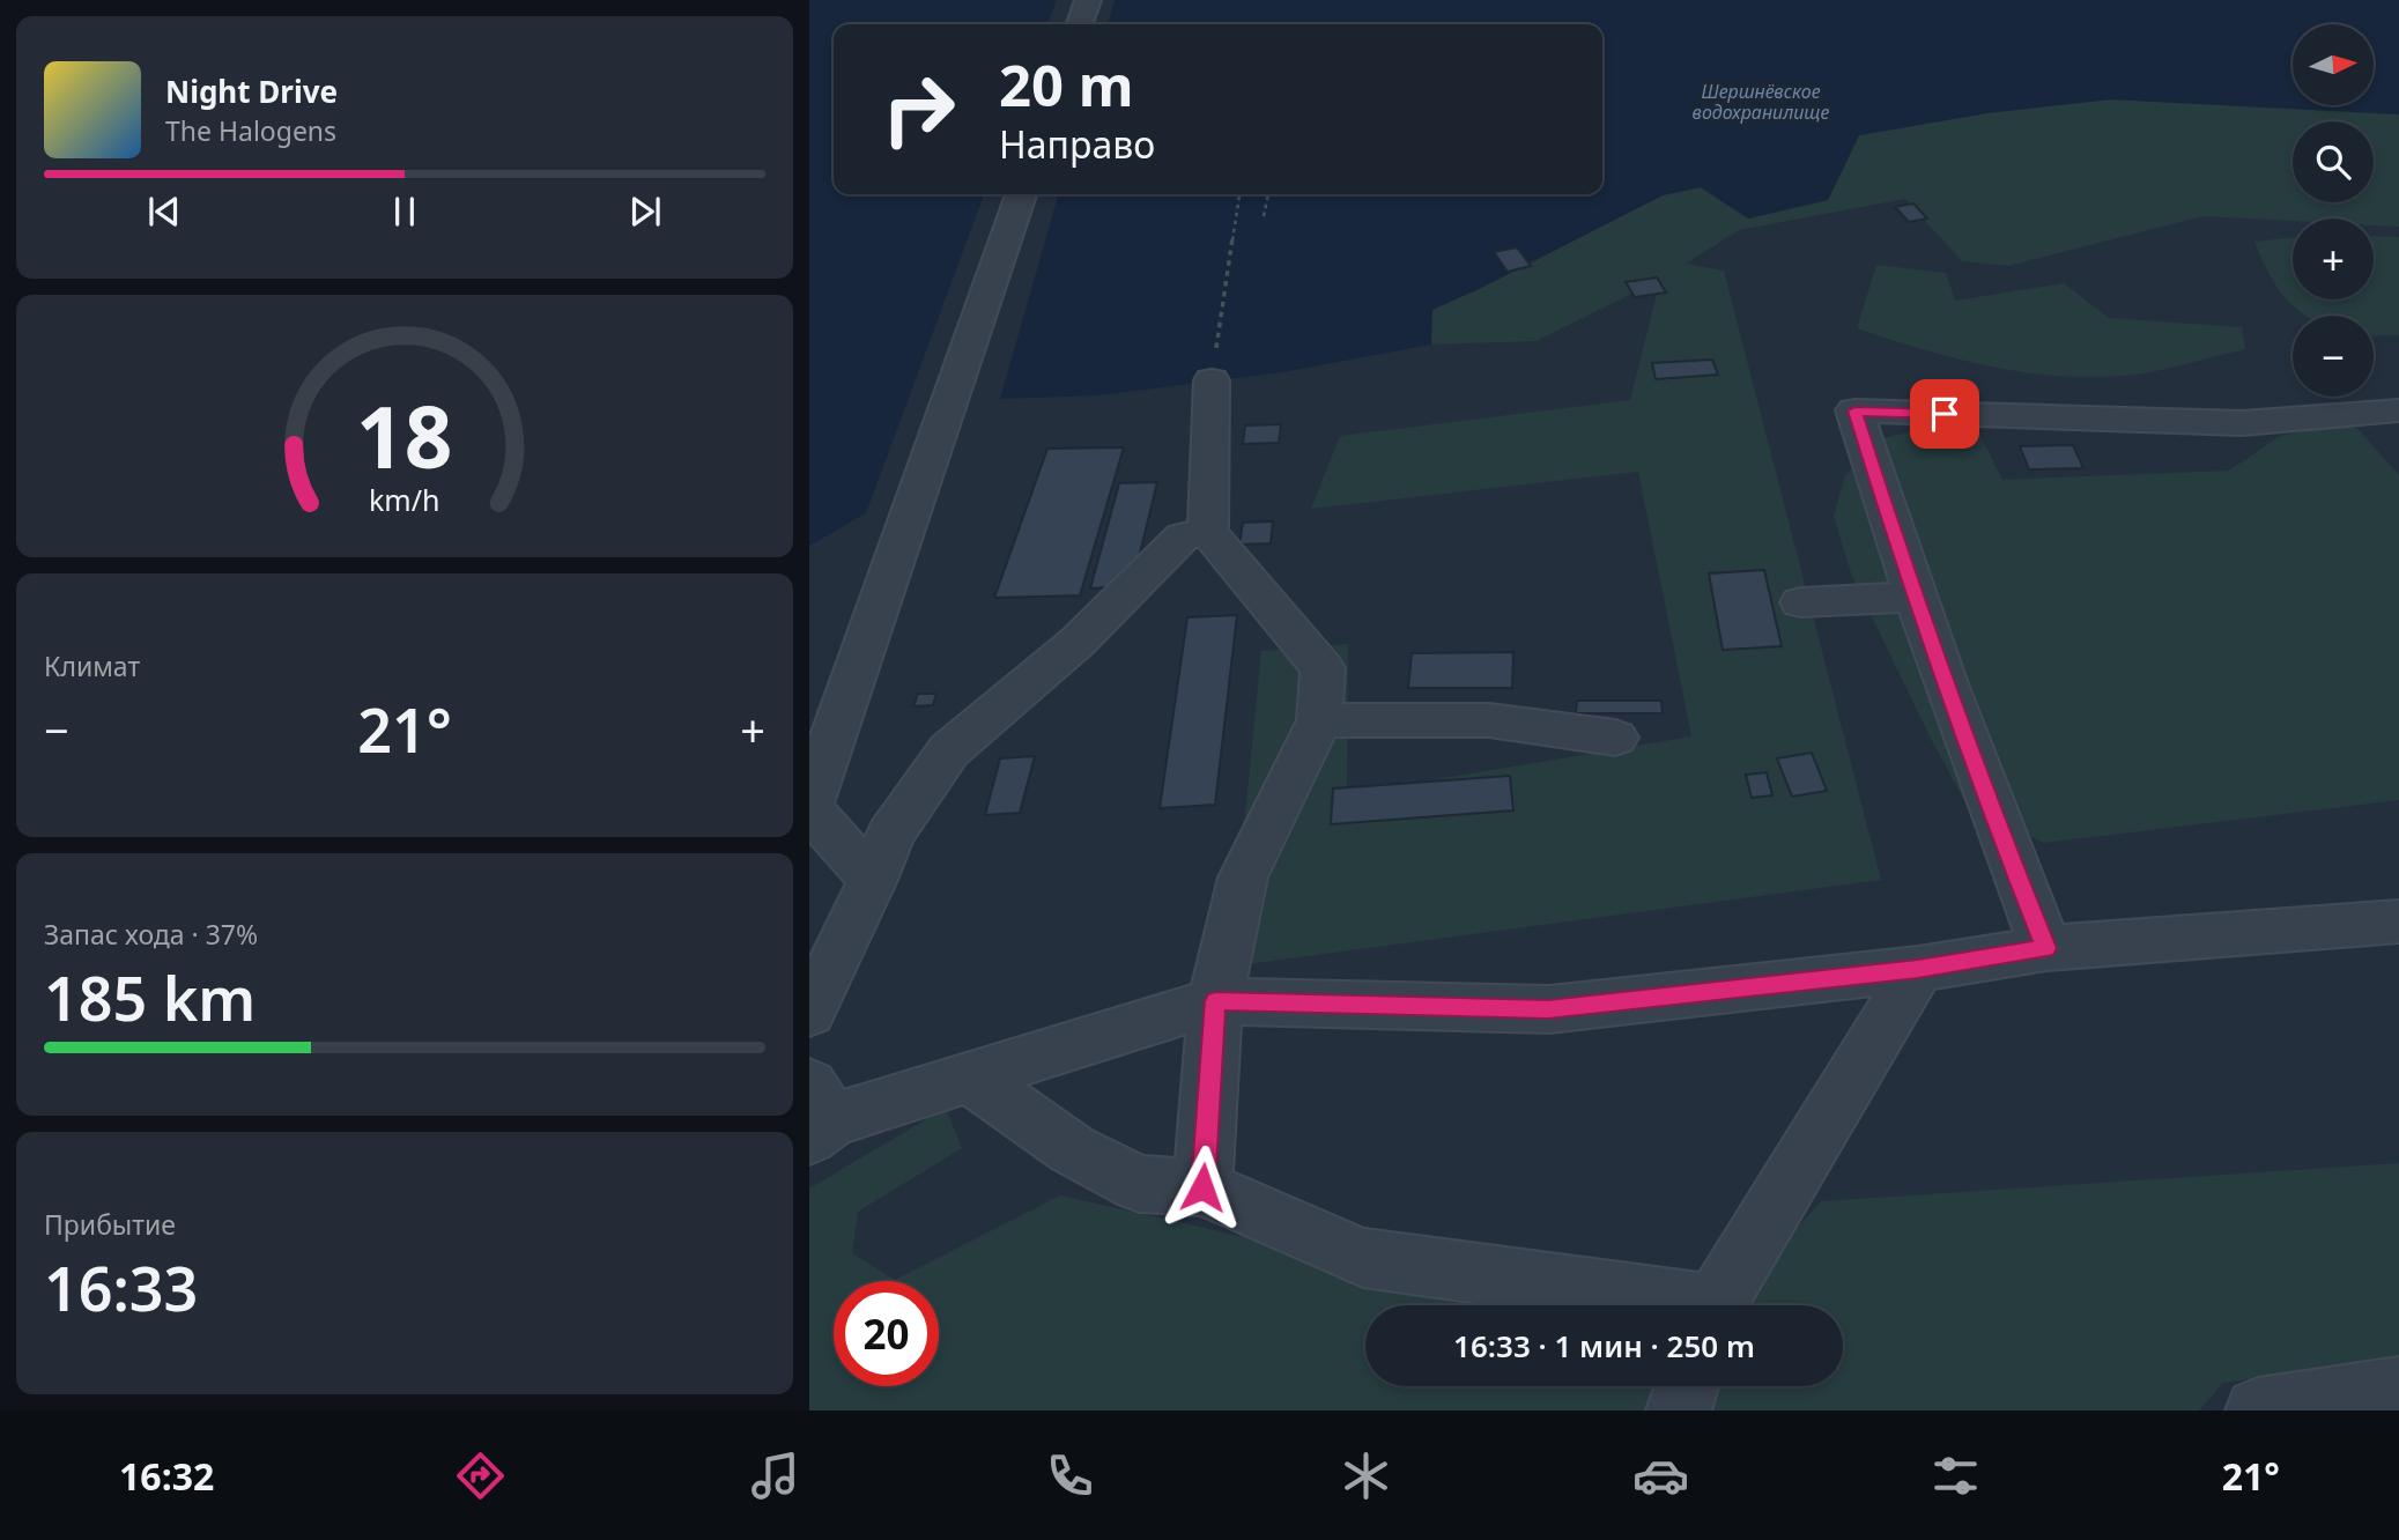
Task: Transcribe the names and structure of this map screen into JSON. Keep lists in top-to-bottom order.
{
  "water": ["Шершнёвское водохранилище"],
  "north": "right",
  "page": {
    "map_buttons": ["+", "−"],
    "turn": ["20 m", "Направо"],
    "song": ["Night Drive", "The Halogens"],
    "tile": [
      "Климат",
      ["Запас хода · 37%", "185 km"],
      ["Прибытие", "16:33"]
    ],
    "heat": ["−", "21°", "+"],
    "limit": "20",
    "trip": "16:33 · 1 мин · 250 m",
    "tabs": ["16:32", "21°"],
    "gauge": ["18", "km/h"]
  }
}
